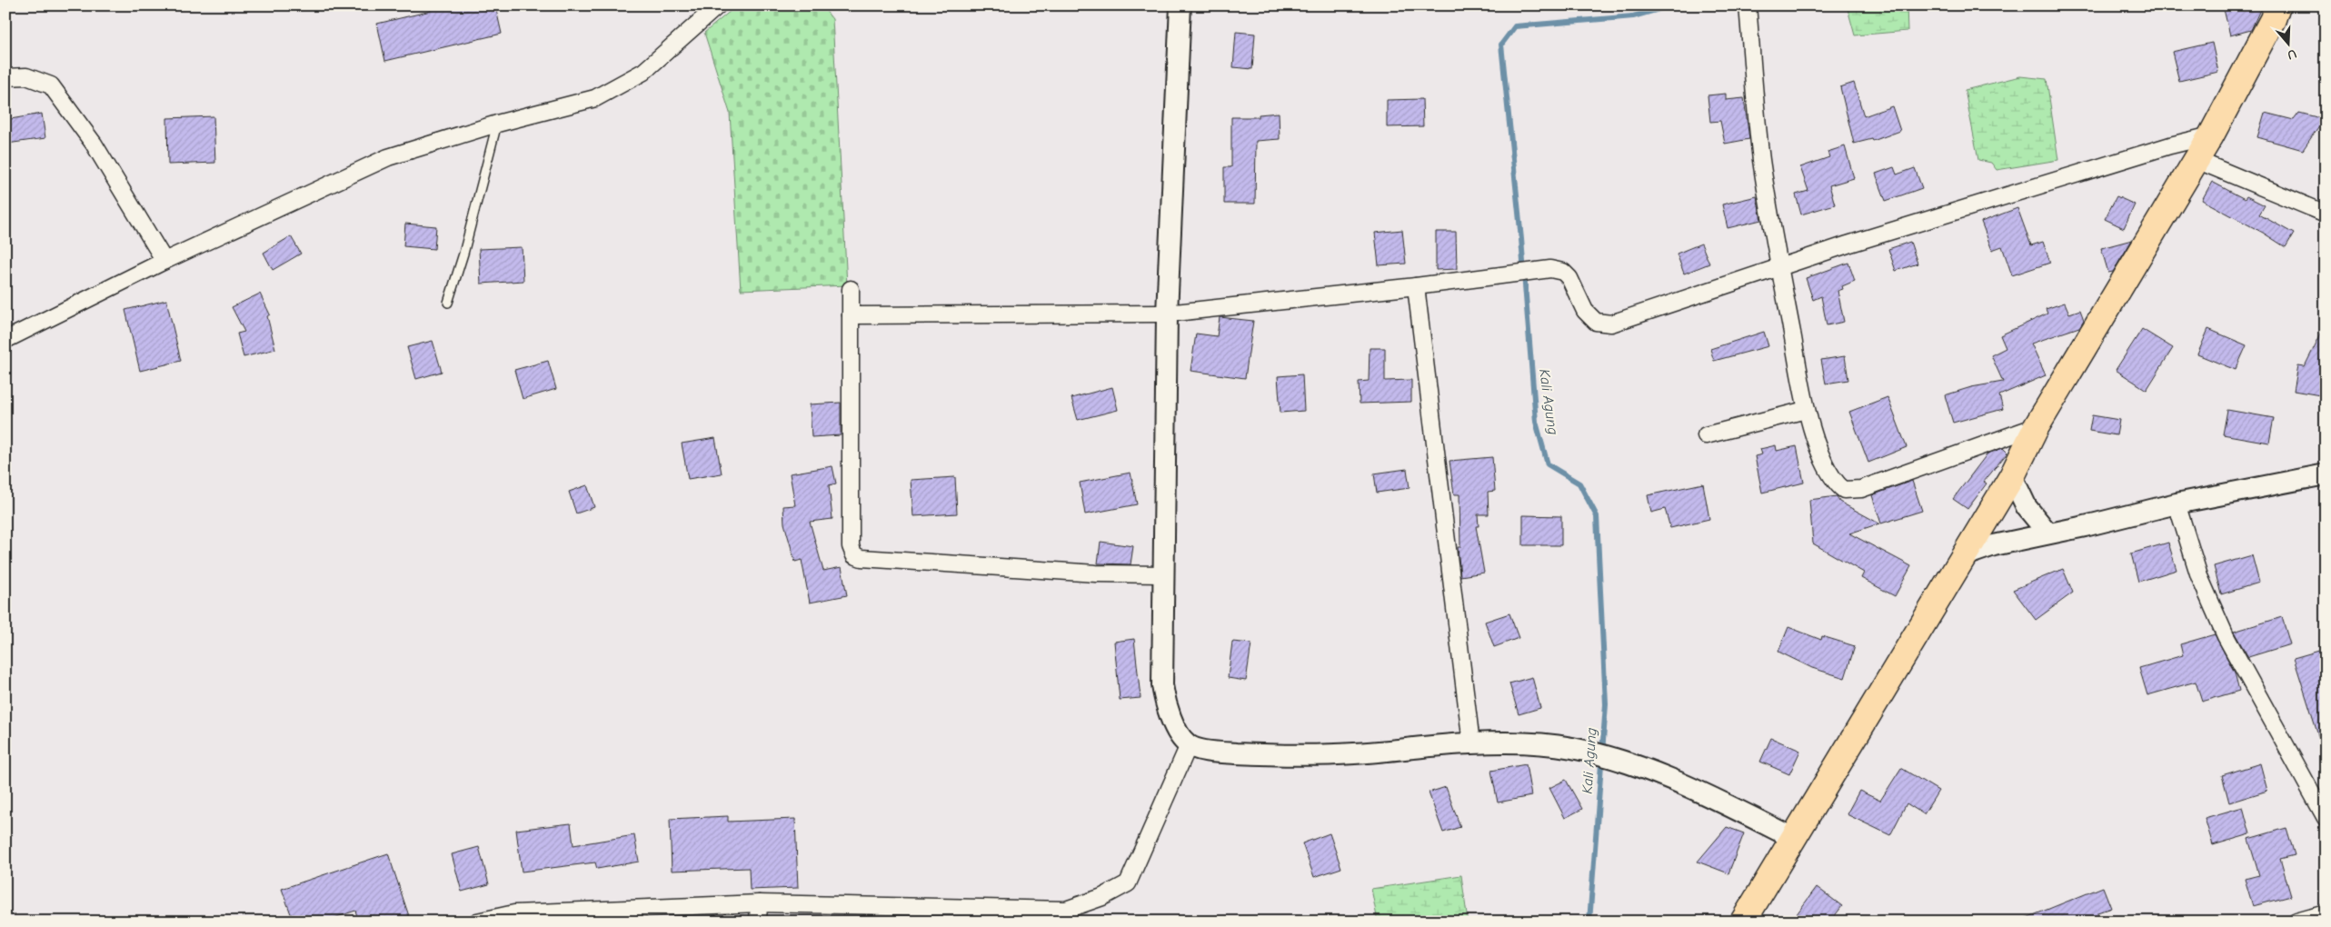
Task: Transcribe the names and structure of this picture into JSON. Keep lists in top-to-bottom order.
{
  "water": ["Kali Agung"],
  "north": "bottom"
}
